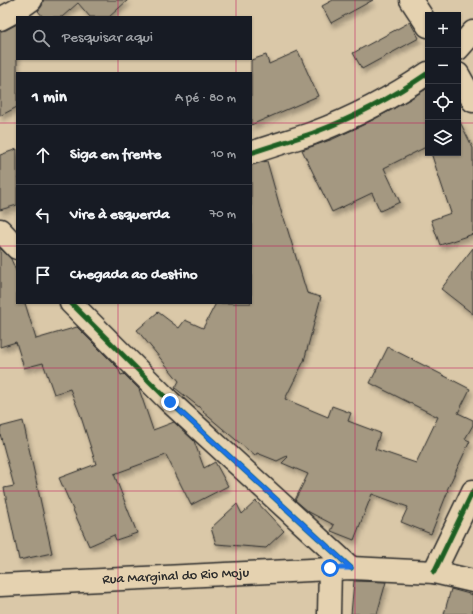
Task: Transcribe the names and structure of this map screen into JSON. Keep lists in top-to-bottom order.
{
  "streets": {
    "street": ["Rua Marginal do Rio Moju"]
  },
  "page": {
    "map_buttons": ["+", "−"],
    "search": "Pesquisar aqui",
    "heading": ["1 min", "A pé · 80 m"],
    "list": [
      ["Siga em frente", "10 m"],
      ["Vire à esquerda", "70 m"],
      "Chegada ao destino"
    ]
  }
}
